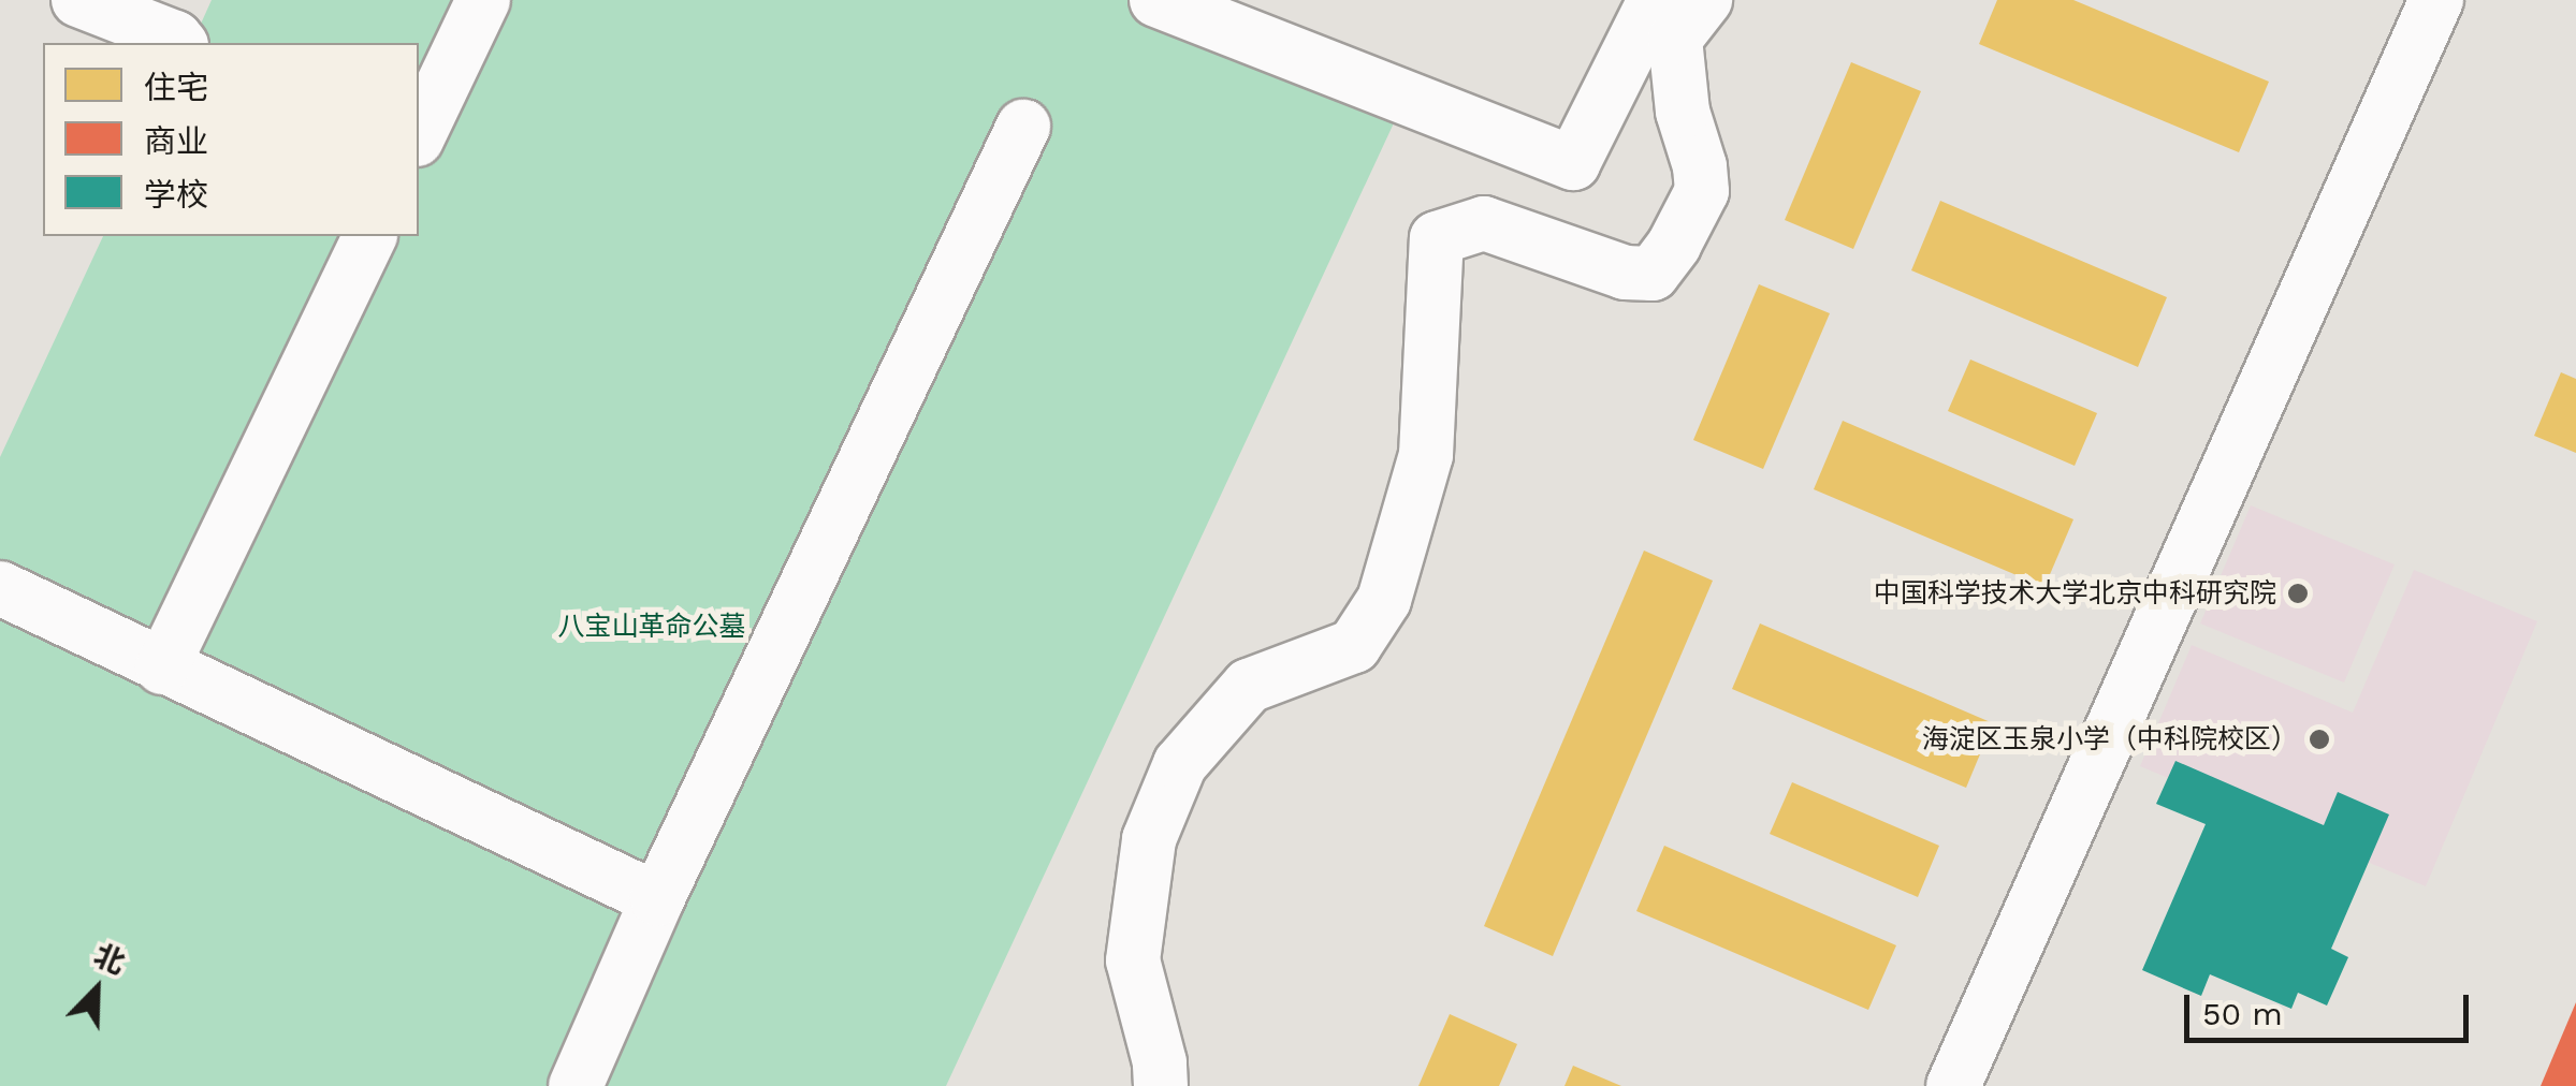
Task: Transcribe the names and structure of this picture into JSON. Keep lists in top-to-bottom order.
{
  "parks": ["八宝山革命公墓"],
  "places": ["中国科学技术大学北京中科研究院", "海淀区玉泉小学（中科院校区）"],
  "legend": ["住宅", "商业", "学校"],
  "scale_bar": "50 m",
  "north": "top right"
}
